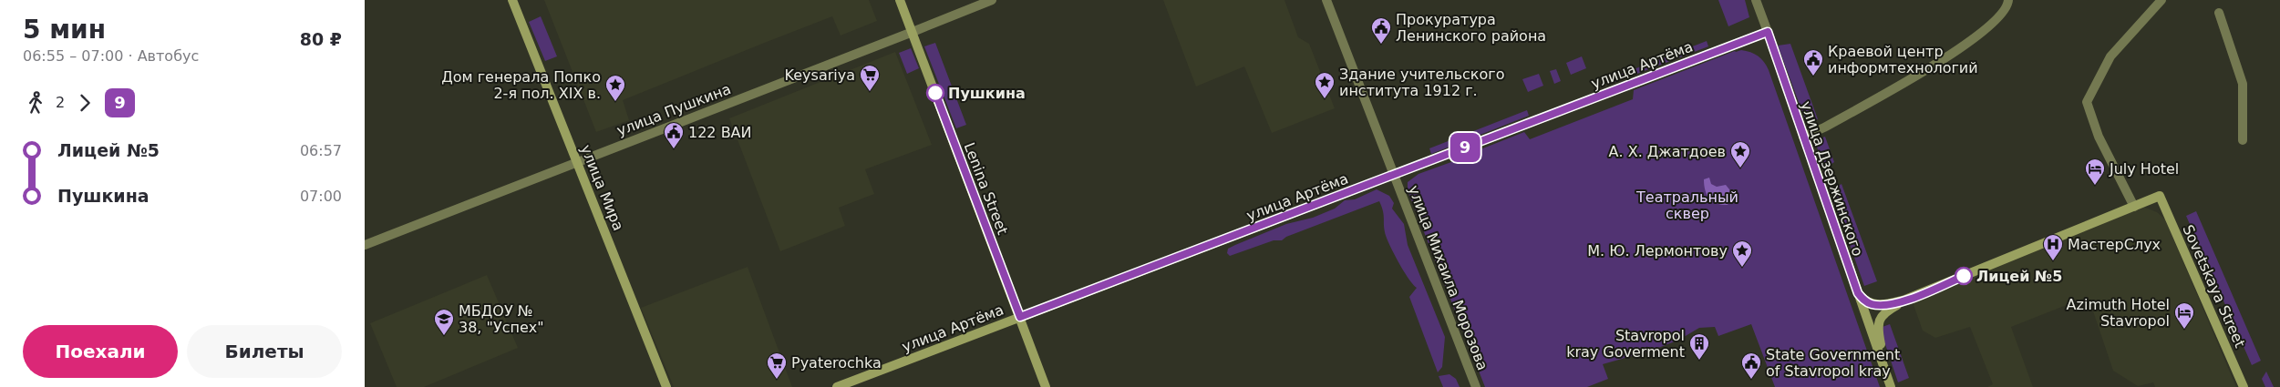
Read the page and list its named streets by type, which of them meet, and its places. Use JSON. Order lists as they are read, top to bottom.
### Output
{
  "streets": {
    "main road": [
      "улица Артёма",
      "улица Дзержинского",
      "улица Мира",
      "Lenina Street",
      "Sovetskaya Street"
    ],
    "street": ["улица Пушкина", "улица Михаила Морозова"]
  },
  "crossings": [
    ["улица Артёма", "улица Дзержинского"],
    ["улица Артёма", "Lenina Street"],
    ["улица Артёма", "улица Михаила Морозова"],
    ["улица Пушкина", "улица Мира"],
    ["улица Пушкина", "Lenina Street"]
  ],
  "parks": ["Театральный сквер"],
  "places": {
    "public building": [
      "Прокуратура Ленинского района",
      "Краевой центр информтехнологий",
      "122 ВАИ",
      "State Government of Stavropol kray"
    ],
    "supermarket": ["Keysariya", "Pyaterochka"],
    "other": ["Пушкина", "Лицей №5"],
    "place": [
      "Здание учительского института 1912 г.",
      "Дом генерала Попко 2-я пол. XIX в.",
      "А. Х. Джатдоев",
      "М. Ю. Лермонтову"
    ],
    "hotel": ["July Hotel", "Azimuth Hotel Stavropol"],
    "hospital": ["МастерСлух"],
    "school or university": ["МБДОУ № 38, \"Успех\""],
    "building": ["Stavropol kray Goverment"]
  },
  "lines": ["bus line 9"],
  "page": {
    "heading": ["5 мин", "06:55 – 07:00 · Автобус", "80 ₽"],
    "on_map": "9",
    "legs": ["2", "9"],
    "list": [
      {
        "name": "Лицей №5",
        "value": "06:57"
      },
      {
        "name": "Пушкина",
        "value": "07:00"
      }
    ],
    "buttons": ["Поехали", "Билеты"]
  }
}
